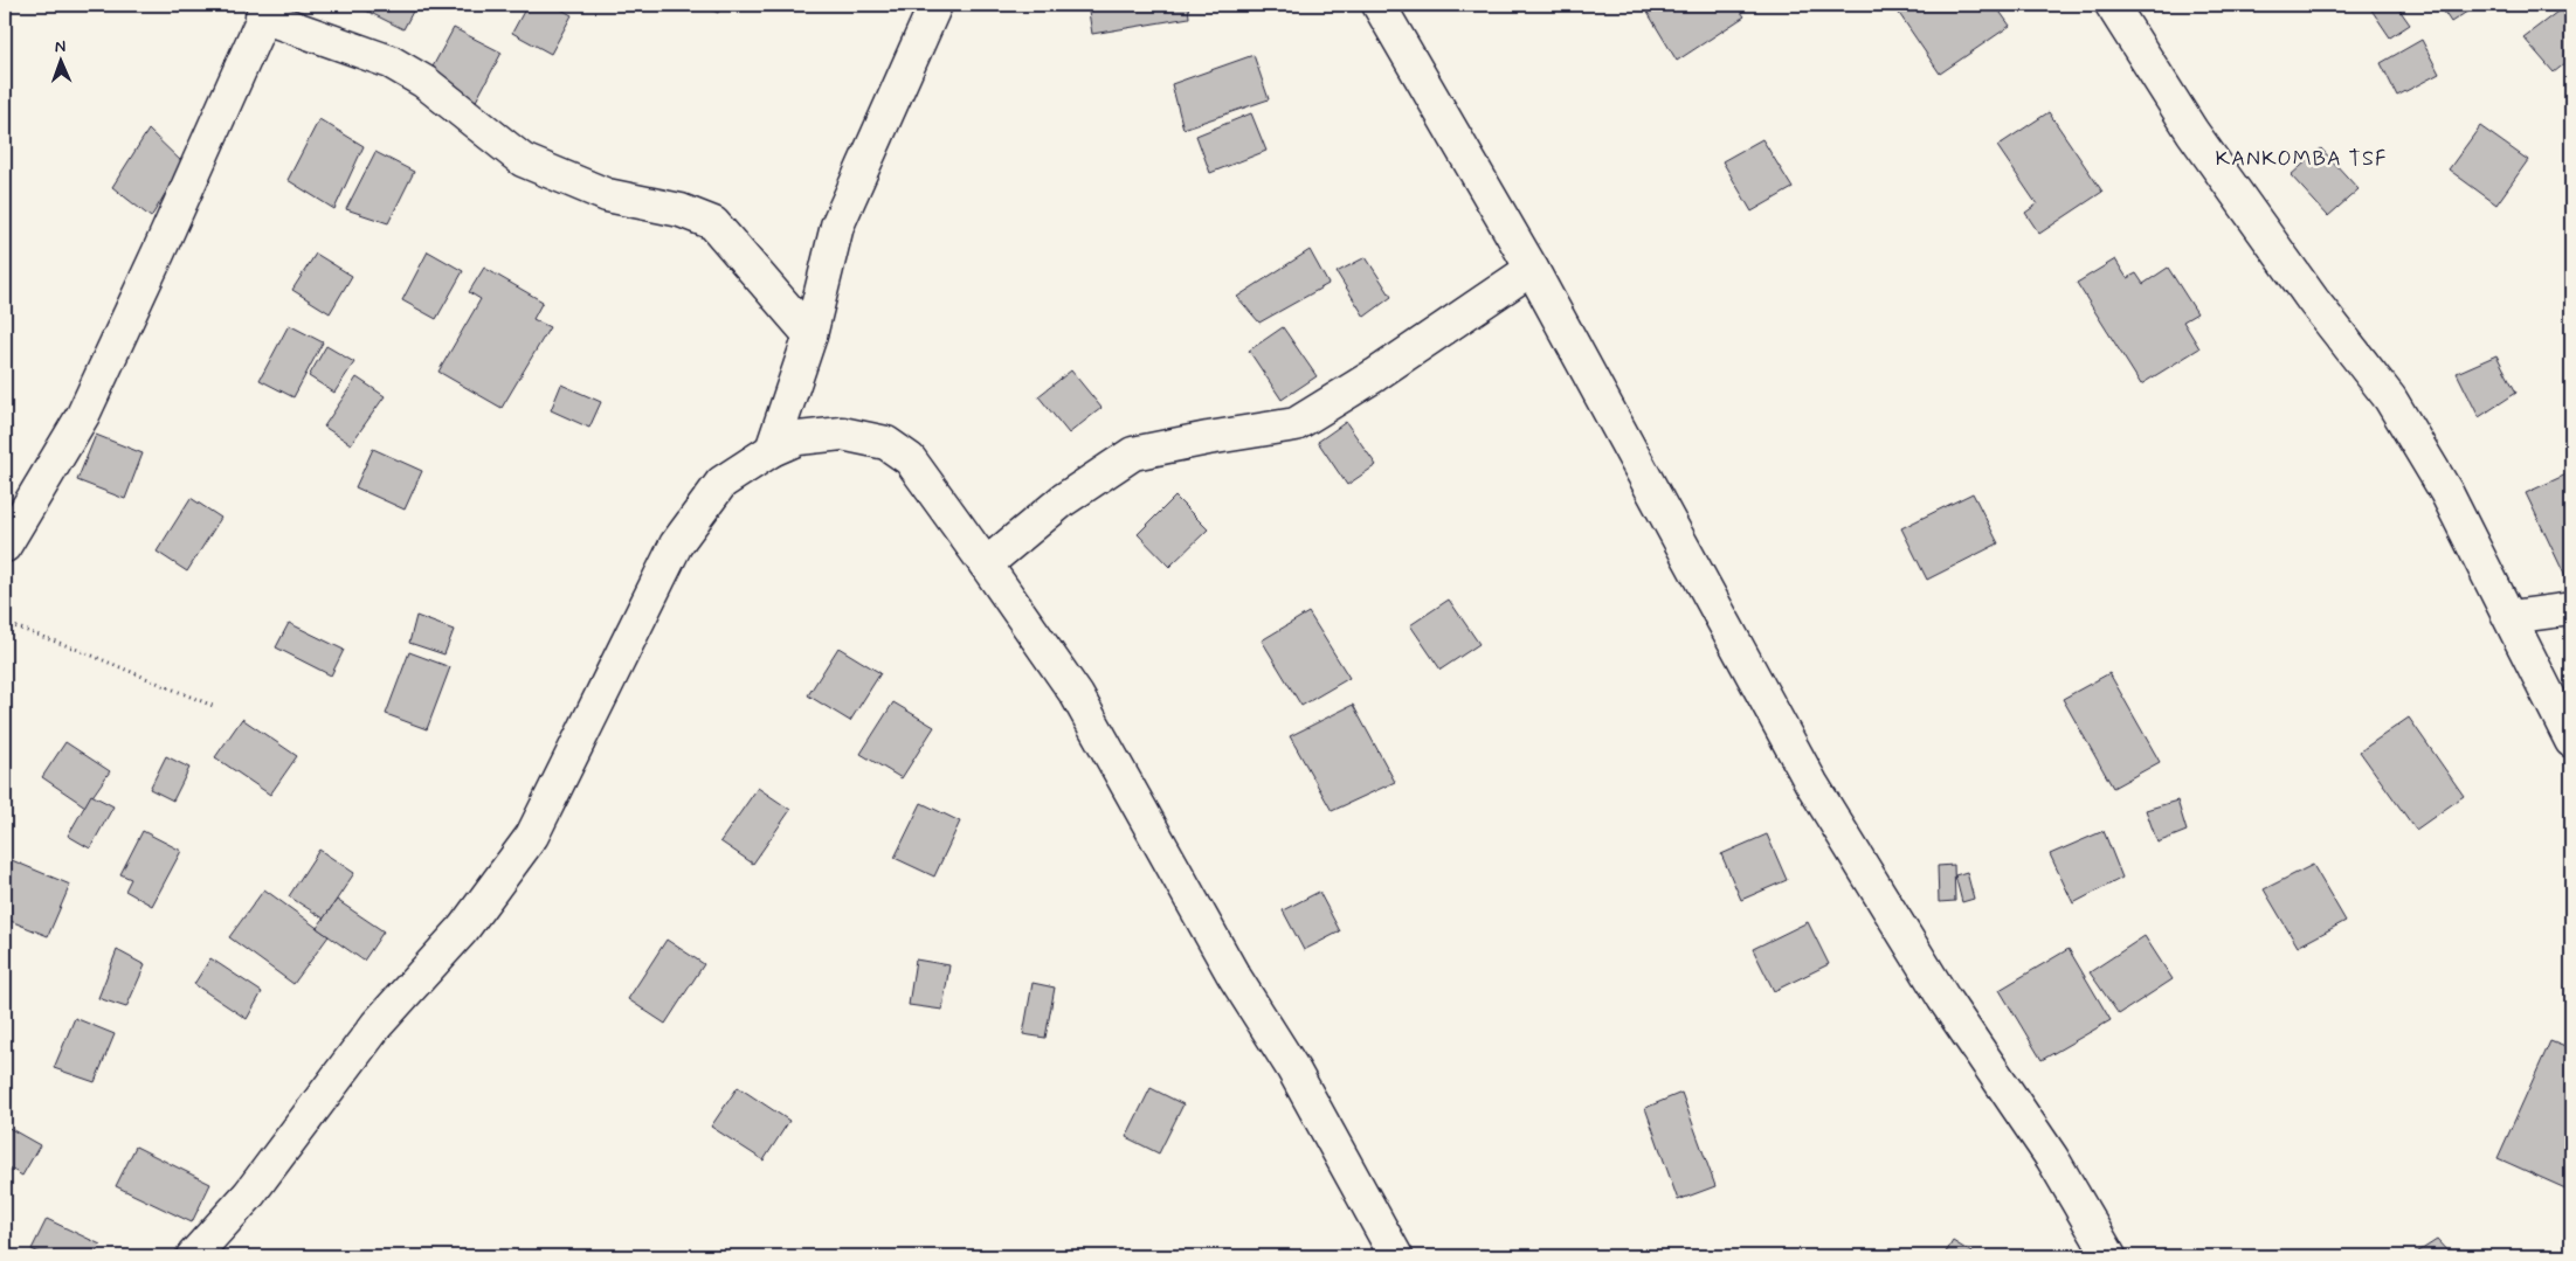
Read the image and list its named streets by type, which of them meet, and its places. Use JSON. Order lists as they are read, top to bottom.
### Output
{
  "districts": ["KANKOMBA TSF"],
  "north": "top"
}
